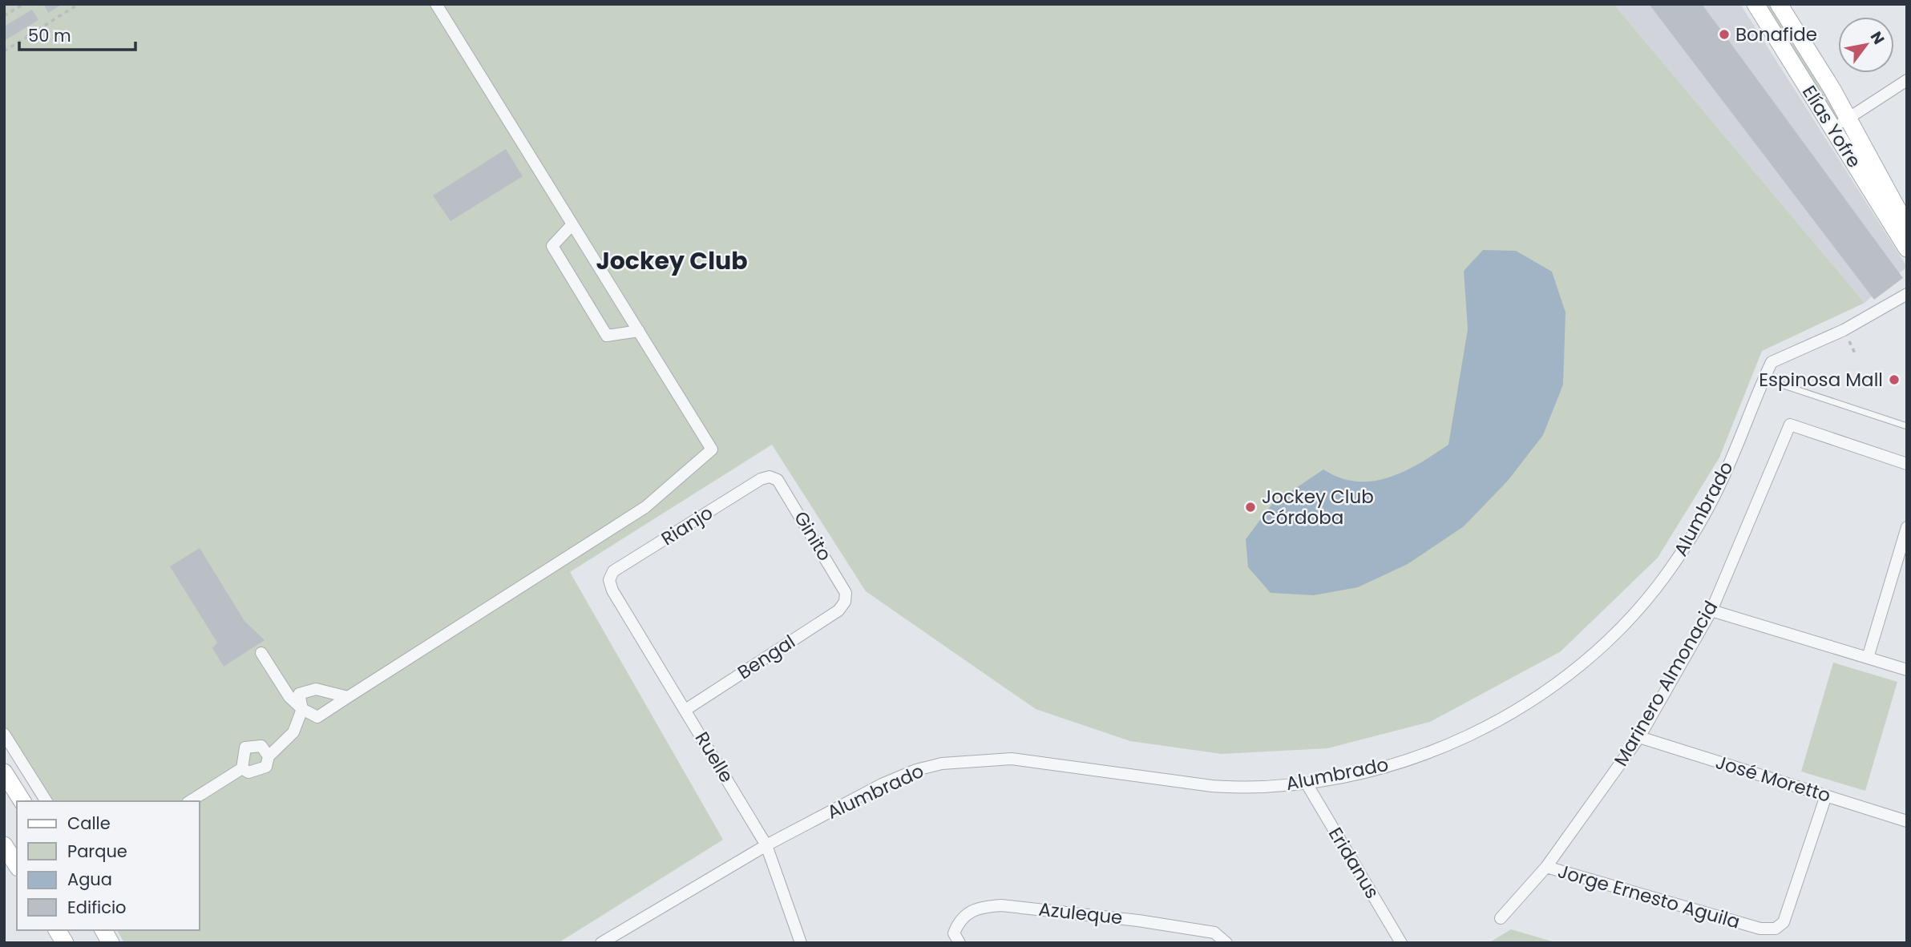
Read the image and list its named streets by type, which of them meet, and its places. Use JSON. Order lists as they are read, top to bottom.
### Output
{
  "streets": {
    "main road": ["Elías Yofre"],
    "street": [
      "Alumbrado",
      "Rianjo",
      "Ginito",
      "Bengal",
      "Marinero Almonacid",
      "Ruelle",
      "José Moretto",
      "Eridanus",
      "Jorge Ernesto Aguila",
      "Azuleque"
    ]
  },
  "crossings": [
    ["Alumbrado", "Ruelle"],
    ["Alumbrado", "Eridanus"],
    ["Rianjo", "Ginito"],
    ["Rianjo", "Ruelle"],
    ["Ginito", "Bengal"],
    ["Bengal", "Ruelle"],
    ["Marinero Almonacid", "José Moretto"],
    ["Marinero Almonacid", "Jorge Ernesto Aguila"],
    ["José Moretto", "Jorge Ernesto Aguila"]
  ],
  "districts": ["Jockey Club"],
  "places": ["Bonafide", "Espinosa Mall", "Jockey Club Córdoba"],
  "legend": [
    "Calle",
    "Parque",
    "Agua",
    "Edificio"
  ],
  "scale_bar": "50 m",
  "north": "top right"
}
